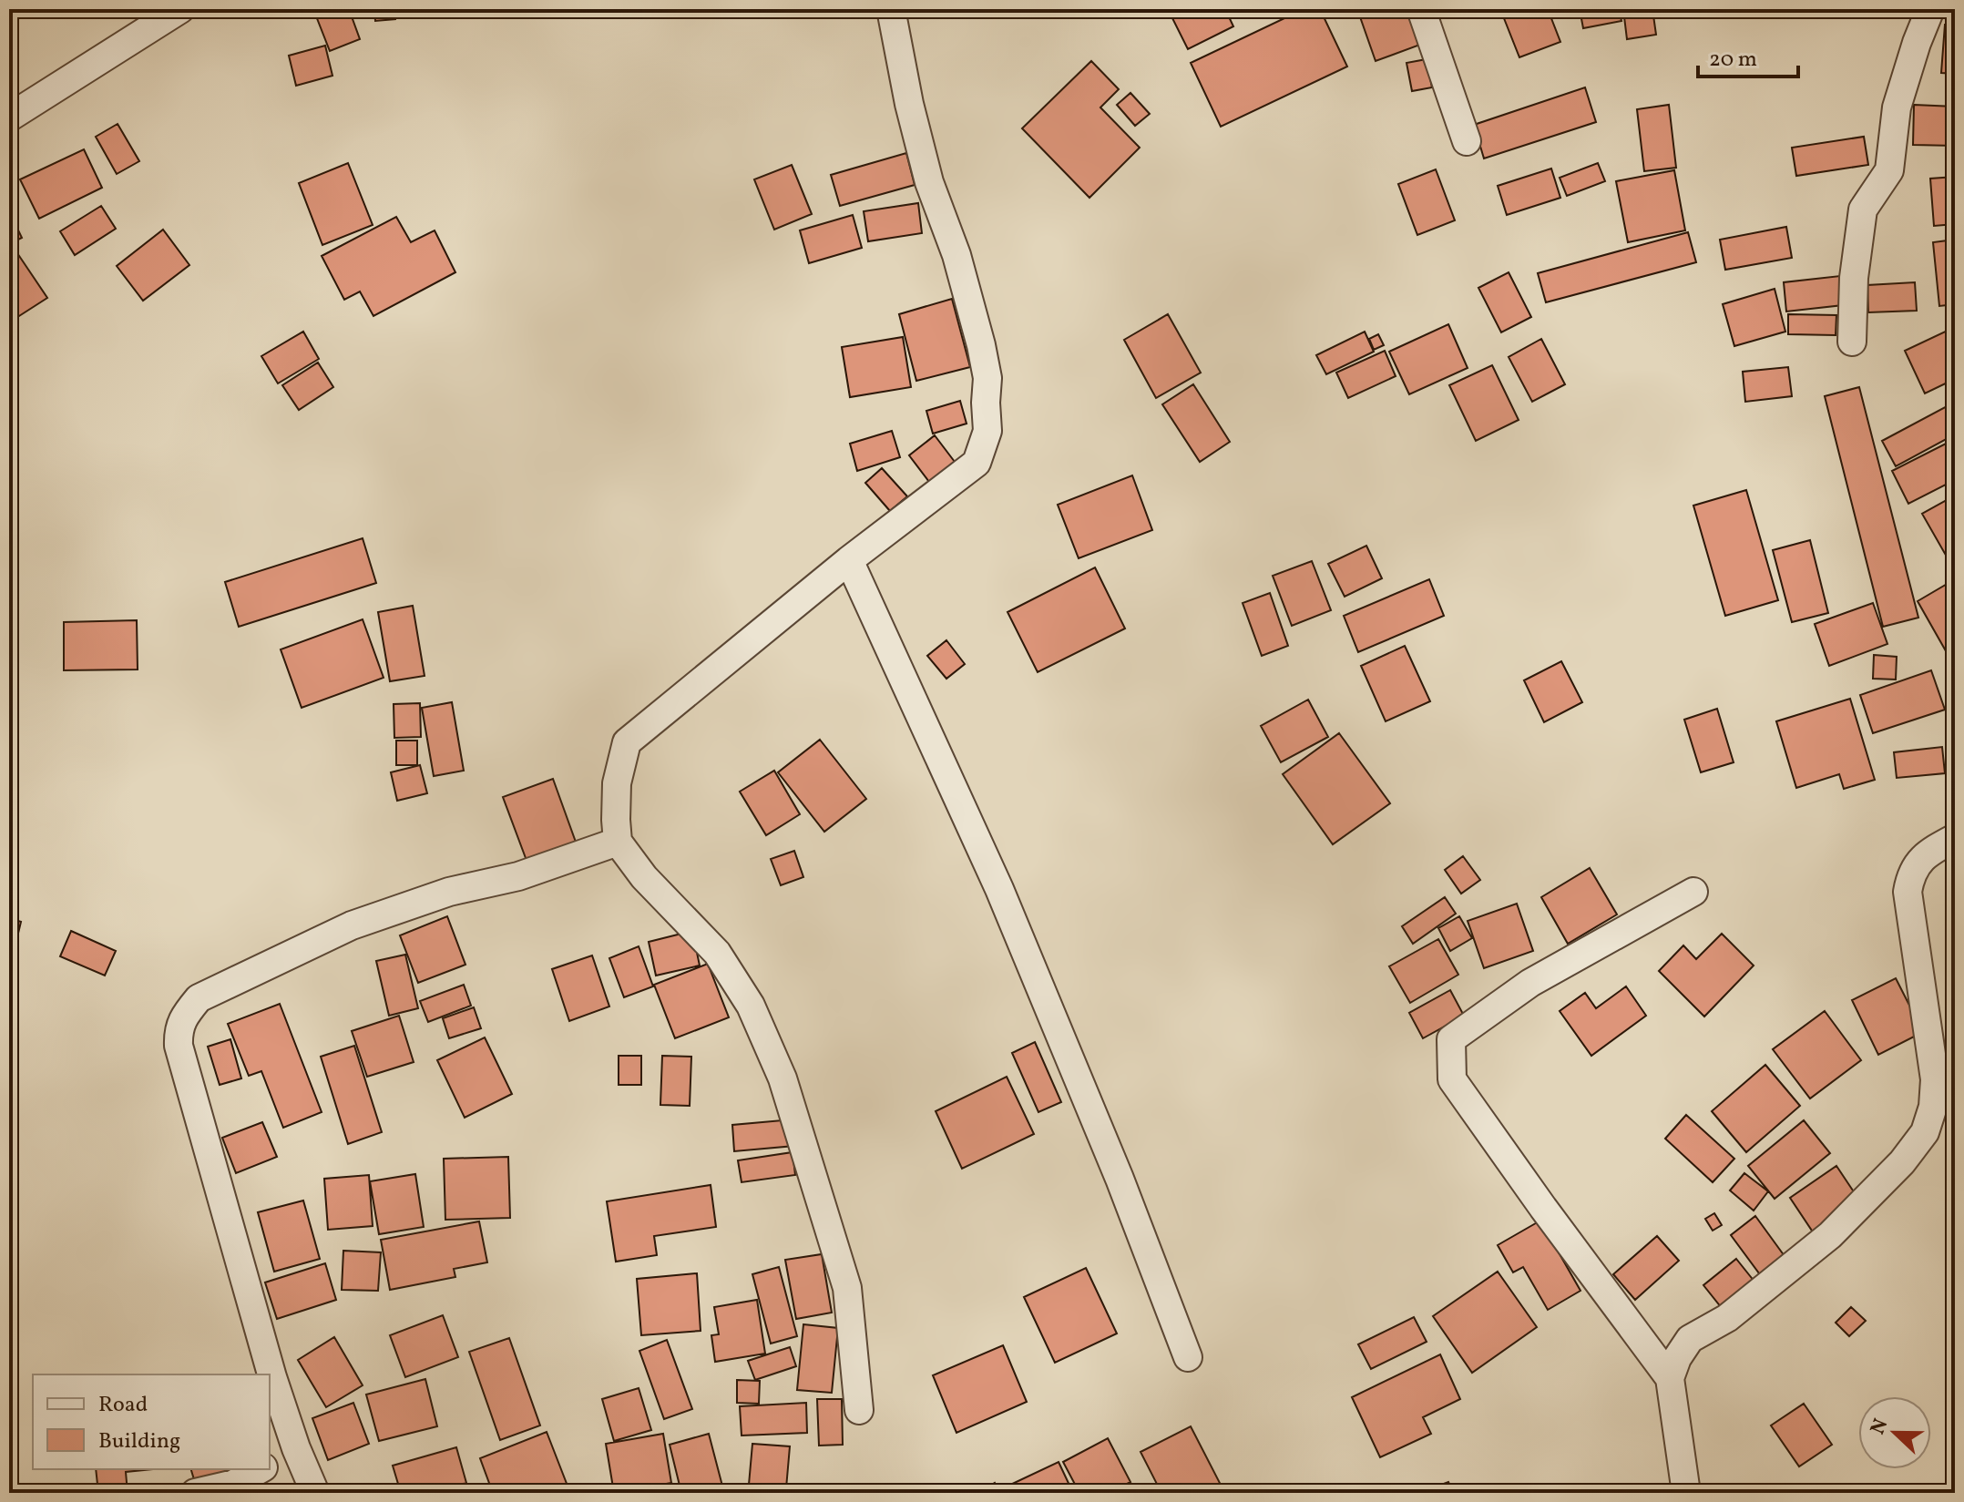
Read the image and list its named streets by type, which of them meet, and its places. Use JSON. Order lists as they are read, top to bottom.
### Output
{
  "legend": ["Road", "Building"],
  "scale_bar": "20 m",
  "north": "left"
}
